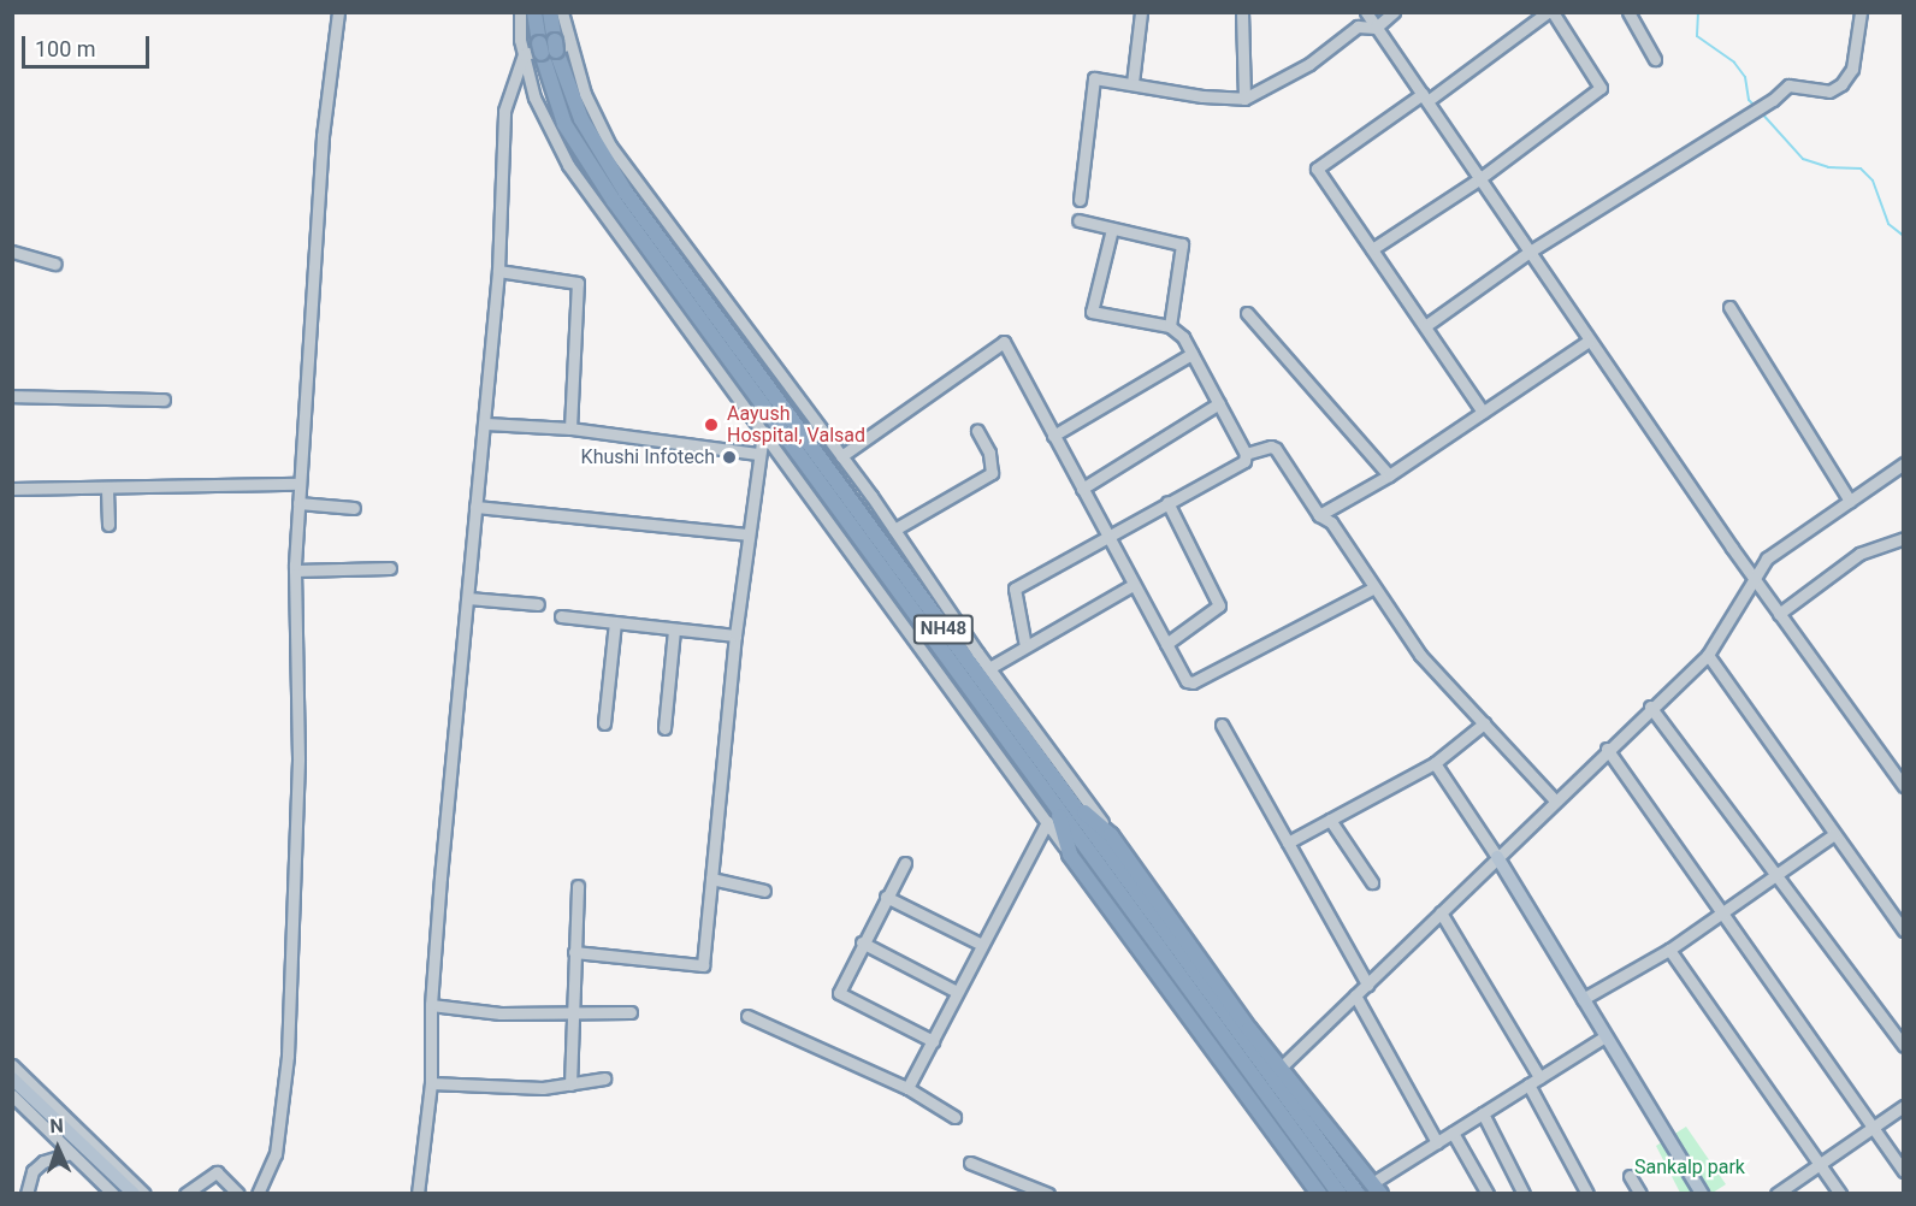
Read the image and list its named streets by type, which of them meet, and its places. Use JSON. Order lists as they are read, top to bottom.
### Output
{
  "streets": {
    "highway": ["NH48"]
  },
  "parks": ["Sankalp park"],
  "places": ["Aayush Hospital, Valsad", "Khushi Infotech"],
  "scale_bar": "100 m",
  "north": "top"
}
